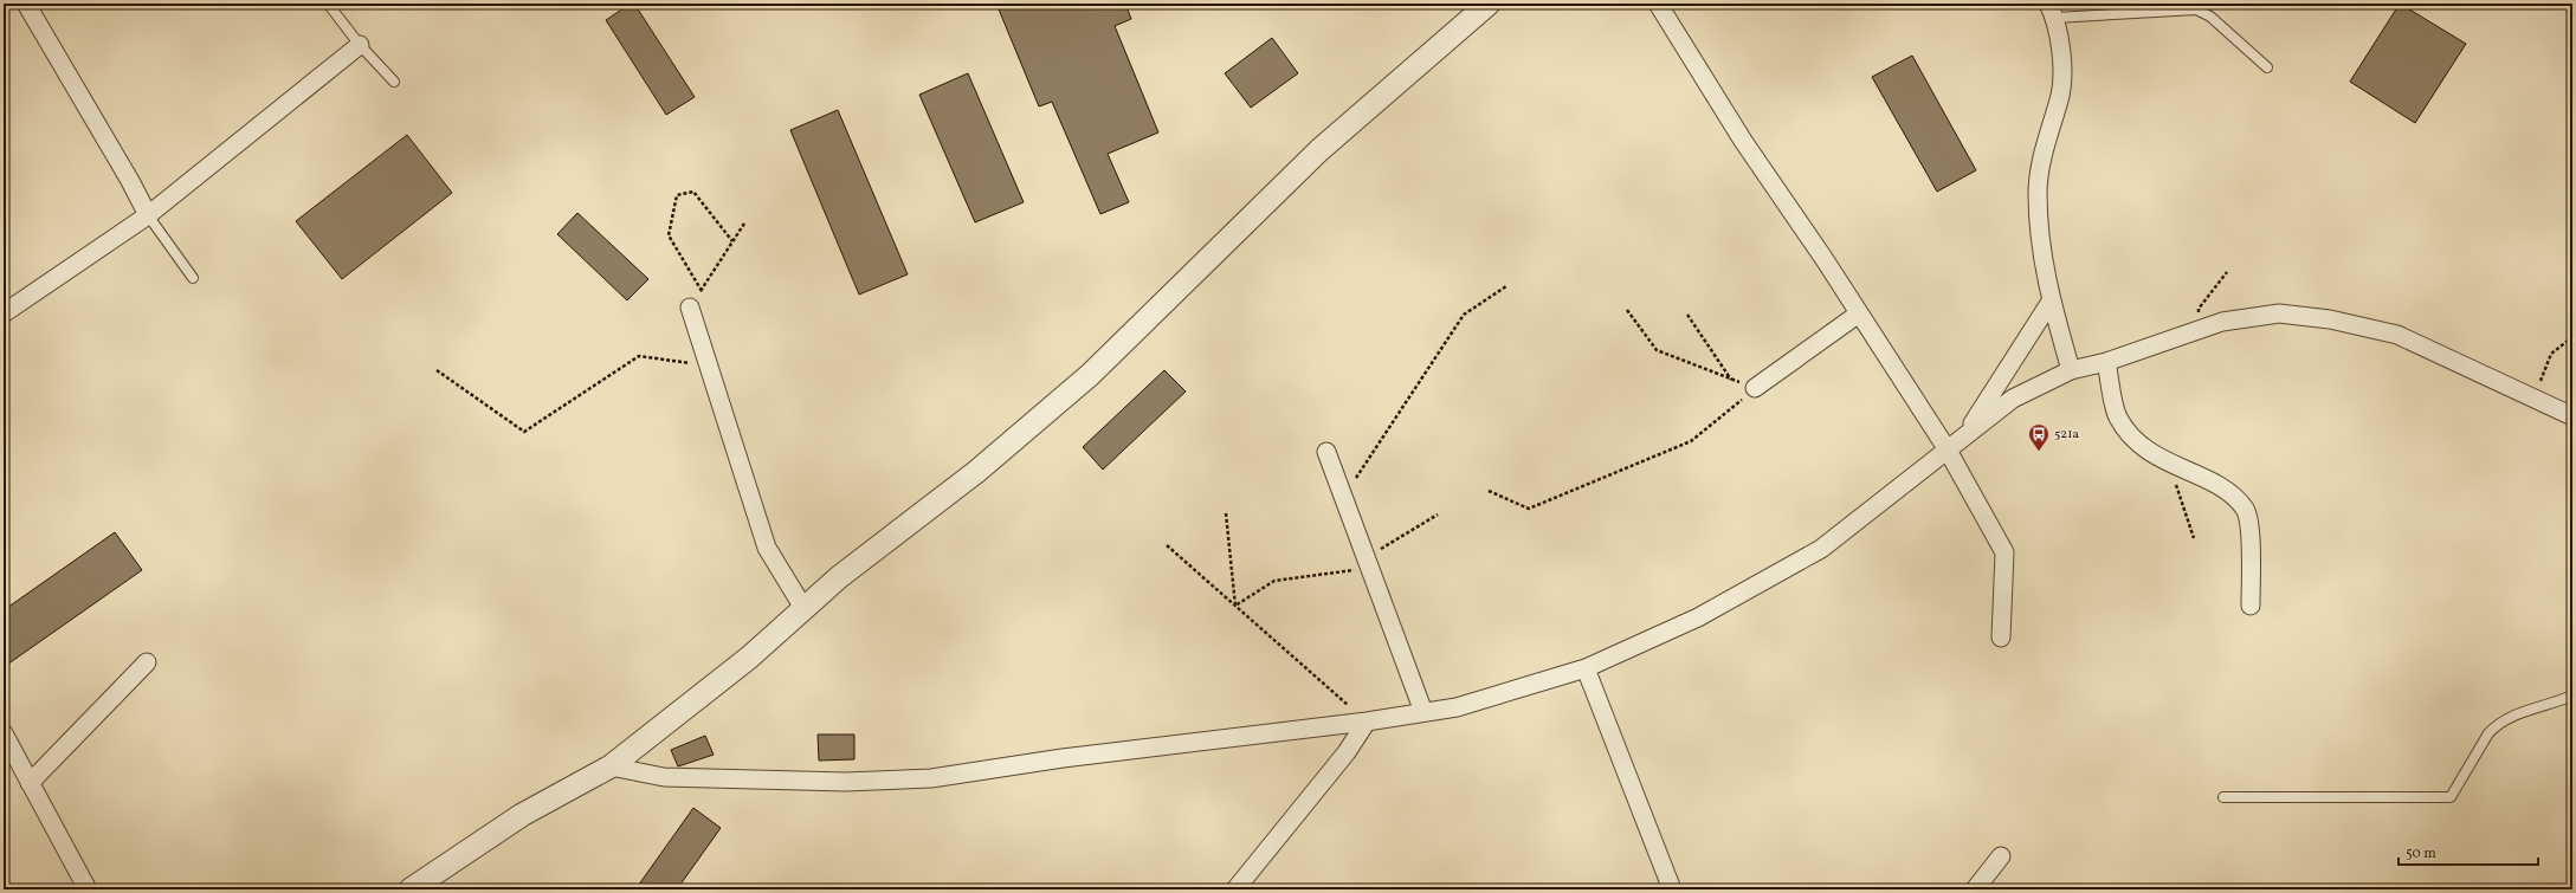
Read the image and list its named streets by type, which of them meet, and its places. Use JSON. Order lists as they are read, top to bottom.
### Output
{
  "places": {
    "bus stop": ["521a"]
  },
  "scale_bar": "50 m"
}
